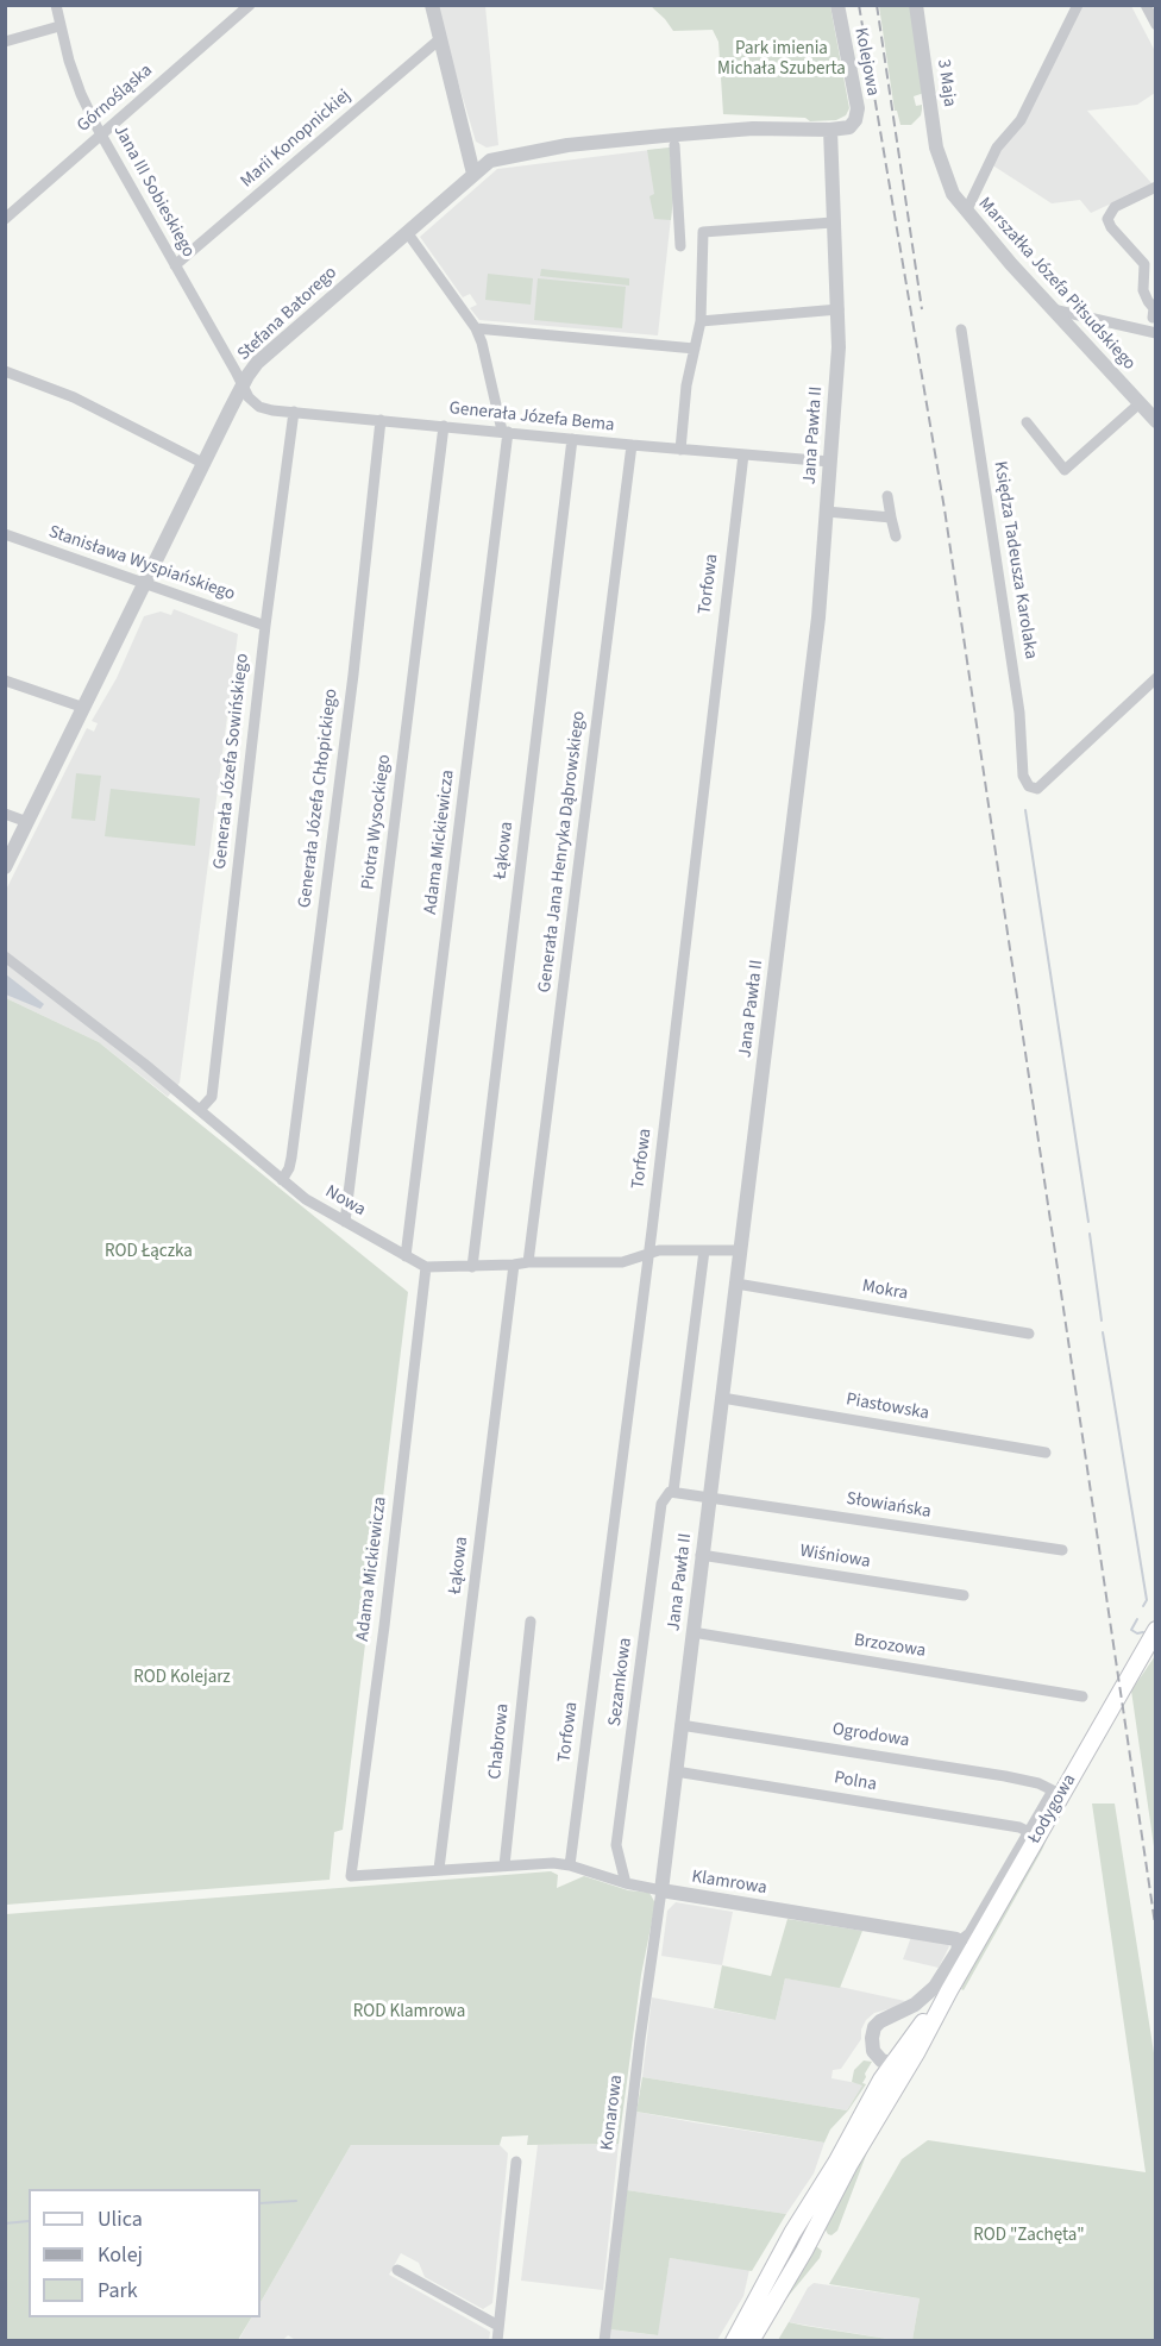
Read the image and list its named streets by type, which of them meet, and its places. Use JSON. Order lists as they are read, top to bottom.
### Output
{
  "streets": {
    "main road": ["Łodygowa"],
    "street": [
      "Kolejowa",
      "3 Maja",
      "Górnośląska",
      "Marii Konopnickiej",
      "Jana III Sobieskiego",
      "Marszałka Józefa Piłsudskiego",
      "Stefana Batorego",
      "Generała Józefa Bema",
      "Jana Pawła II",
      "Księdza Tadeusza Karolaka",
      "Stanisława Wyspiańskiego",
      "Torfowa",
      "Generała Józefa Sowińskiego",
      "Generała Józefa Chłopickiego",
      "Piotra Wysockiego",
      "Adama Mickiewicza",
      "Łąkowa",
      "Generała Jana Henryka Dąbrowskiego",
      "Nowa",
      "Mokra",
      "Piastowska",
      "Słowiańska",
      "Wiśniowa",
      "Brzozowa",
      "Sezamkowa",
      "Ogrodowa",
      "Chabrowa",
      "Polna",
      "Klamrowa",
      "Konarowa"
    ]
  },
  "crossings": [
    ["Kolejowa", "Stefana Batorego"],
    ["3 Maja", "Marszałka Józefa Piłsudskiego"],
    ["Górnośląska", "Jana III Sobieskiego"],
    ["Marii Konopnickiej", "Jana III Sobieskiego"],
    ["Jana III Sobieskiego", "Stefana Batorego"],
    ["Jana III Sobieskiego", "Generała Józefa Bema"],
    ["Stefana Batorego", "Generała Józefa Bema"],
    ["Stefana Batorego", "Jana Pawła II"],
    ["Stefana Batorego", "Stanisława Wyspiańskiego"],
    ["Stefana Batorego", "Adama Mickiewicza"],
    ["Generała Józefa Bema", "Jana Pawła II"],
    ["Generała Józefa Bema", "Torfowa"],
    ["Generała Józefa Bema", "Generała Józefa Sowińskiego"],
    ["Generała Józefa Bema", "Generała Józefa Chłopickiego"],
    ["Generała Józefa Bema", "Piotra Wysockiego"],
    ["Generała Józefa Bema", "Adama Mickiewicza"],
    ["Generała Józefa Bema", "Łąkowa"],
    ["Generała Józefa Bema", "Generała Jana Henryka Dąbrowskiego"],
    ["Jana Pawła II", "Nowa"],
    ["Jana Pawła II", "Mokra"],
    ["Jana Pawła II", "Piastowska"],
    ["Jana Pawła II", "Słowiańska"],
    ["Jana Pawła II", "Wiśniowa"],
    ["Jana Pawła II", "Brzozowa"],
    ["Jana Pawła II", "Ogrodowa"],
    ["Jana Pawła II", "Polna"],
    ["Jana Pawła II", "Klamrowa"],
    ["Jana Pawła II", "Konarowa"],
    ["Stanisława Wyspiańskiego", "Generała Józefa Sowińskiego"],
    ["Torfowa", "Nowa"],
    ["Torfowa", "Klamrowa"],
    ["Generała Józefa Sowińskiego", "Nowa"],
    ["Generała Józefa Chłopickiego", "Nowa"],
    ["Piotra Wysockiego", "Nowa"],
    ["Adama Mickiewicza", "Nowa"],
    ["Adama Mickiewicza", "Klamrowa"],
    ["Łąkowa", "Nowa"],
    ["Łąkowa", "Klamrowa"],
    ["Generała Jana Henryka Dąbrowskiego", "Nowa"],
    ["Nowa", "Sezamkowa"],
    ["Sezamkowa", "Klamrowa"],
    ["Ogrodowa", "Polna"],
    ["Chabrowa", "Klamrowa"],
    ["Klamrowa", "Konarowa"]
  ],
  "parks": [
    "Park imienia Michała Szuberta",
    "ROD Łączka",
    "ROD Kolejarz",
    "ROD Klamrowa",
    "ROD \"Zachęta\""
  ],
  "legend": ["Ulica", "Kolej", "Park"]
}
